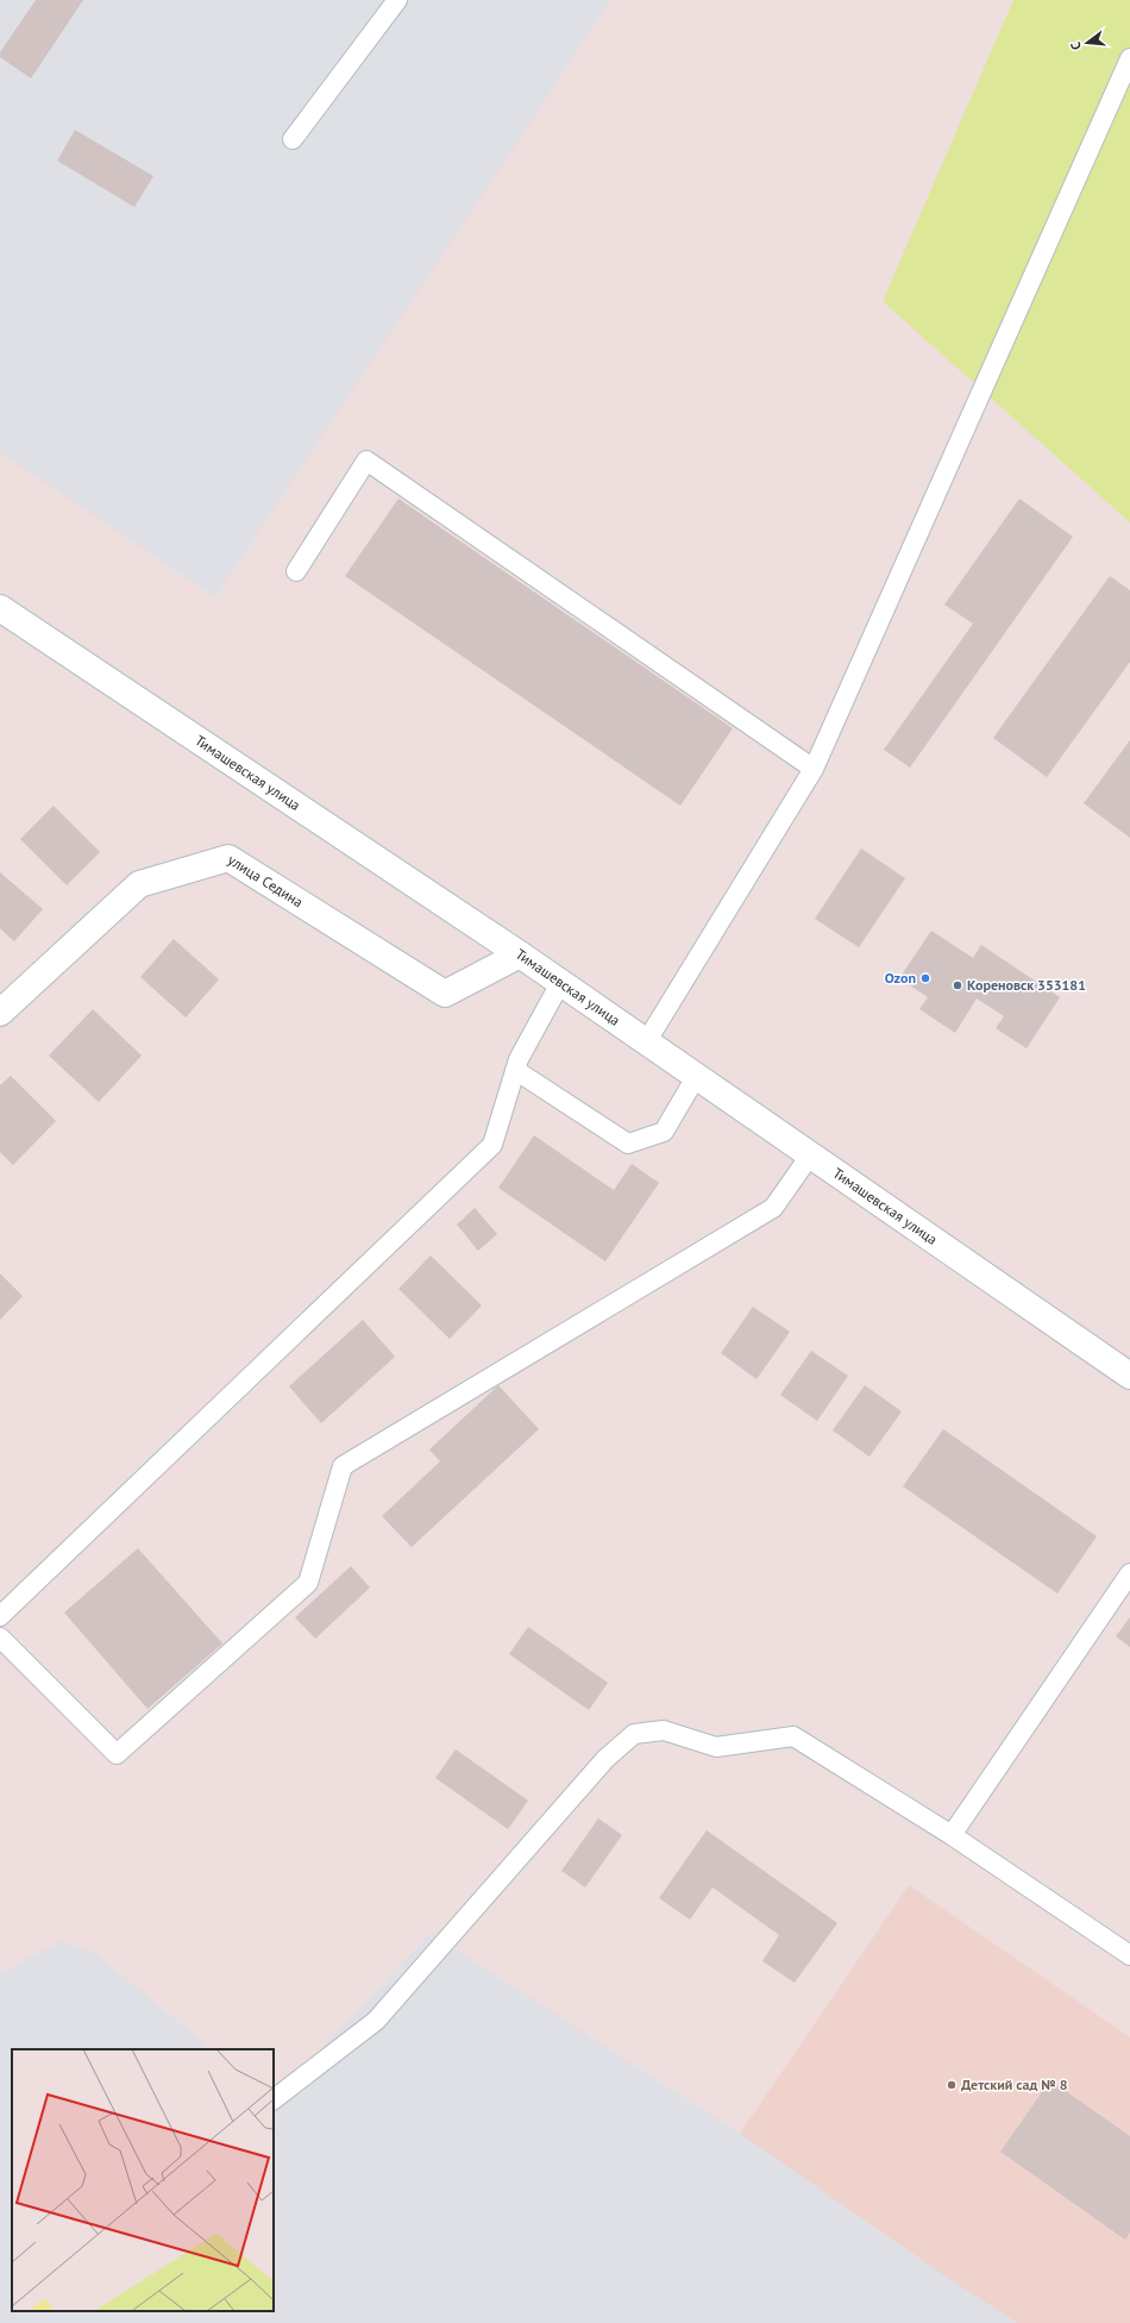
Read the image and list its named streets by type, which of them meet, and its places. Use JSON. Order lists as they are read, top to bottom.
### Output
{
  "streets": {
    "street": ["Тимашевская улица", "улица Седина"]
  },
  "crossings": [
    ["Тимашевская улица", "улица Седина"]
  ],
  "places": ["Ozon", "Кореновск 353181", "Детский сад № 8"],
  "north": "left"
}
